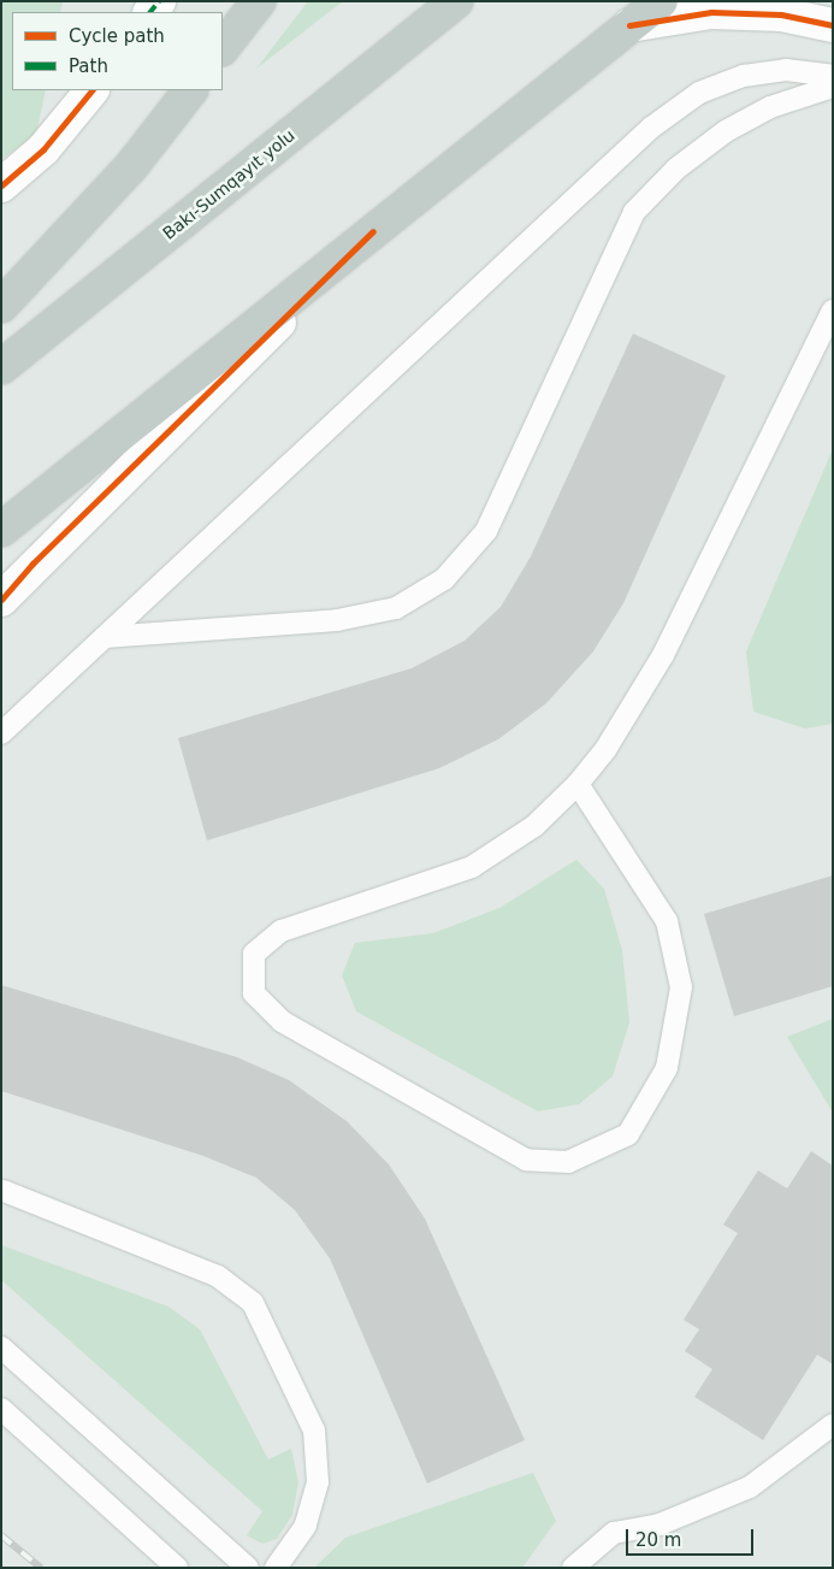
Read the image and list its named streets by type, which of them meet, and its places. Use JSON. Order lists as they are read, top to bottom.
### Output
{
  "streets": {
    "highway": ["Bakı-Sumqayıt yolu"]
  },
  "legend": ["Cycle path", "Path"],
  "scale_bar": "20 m"
}
